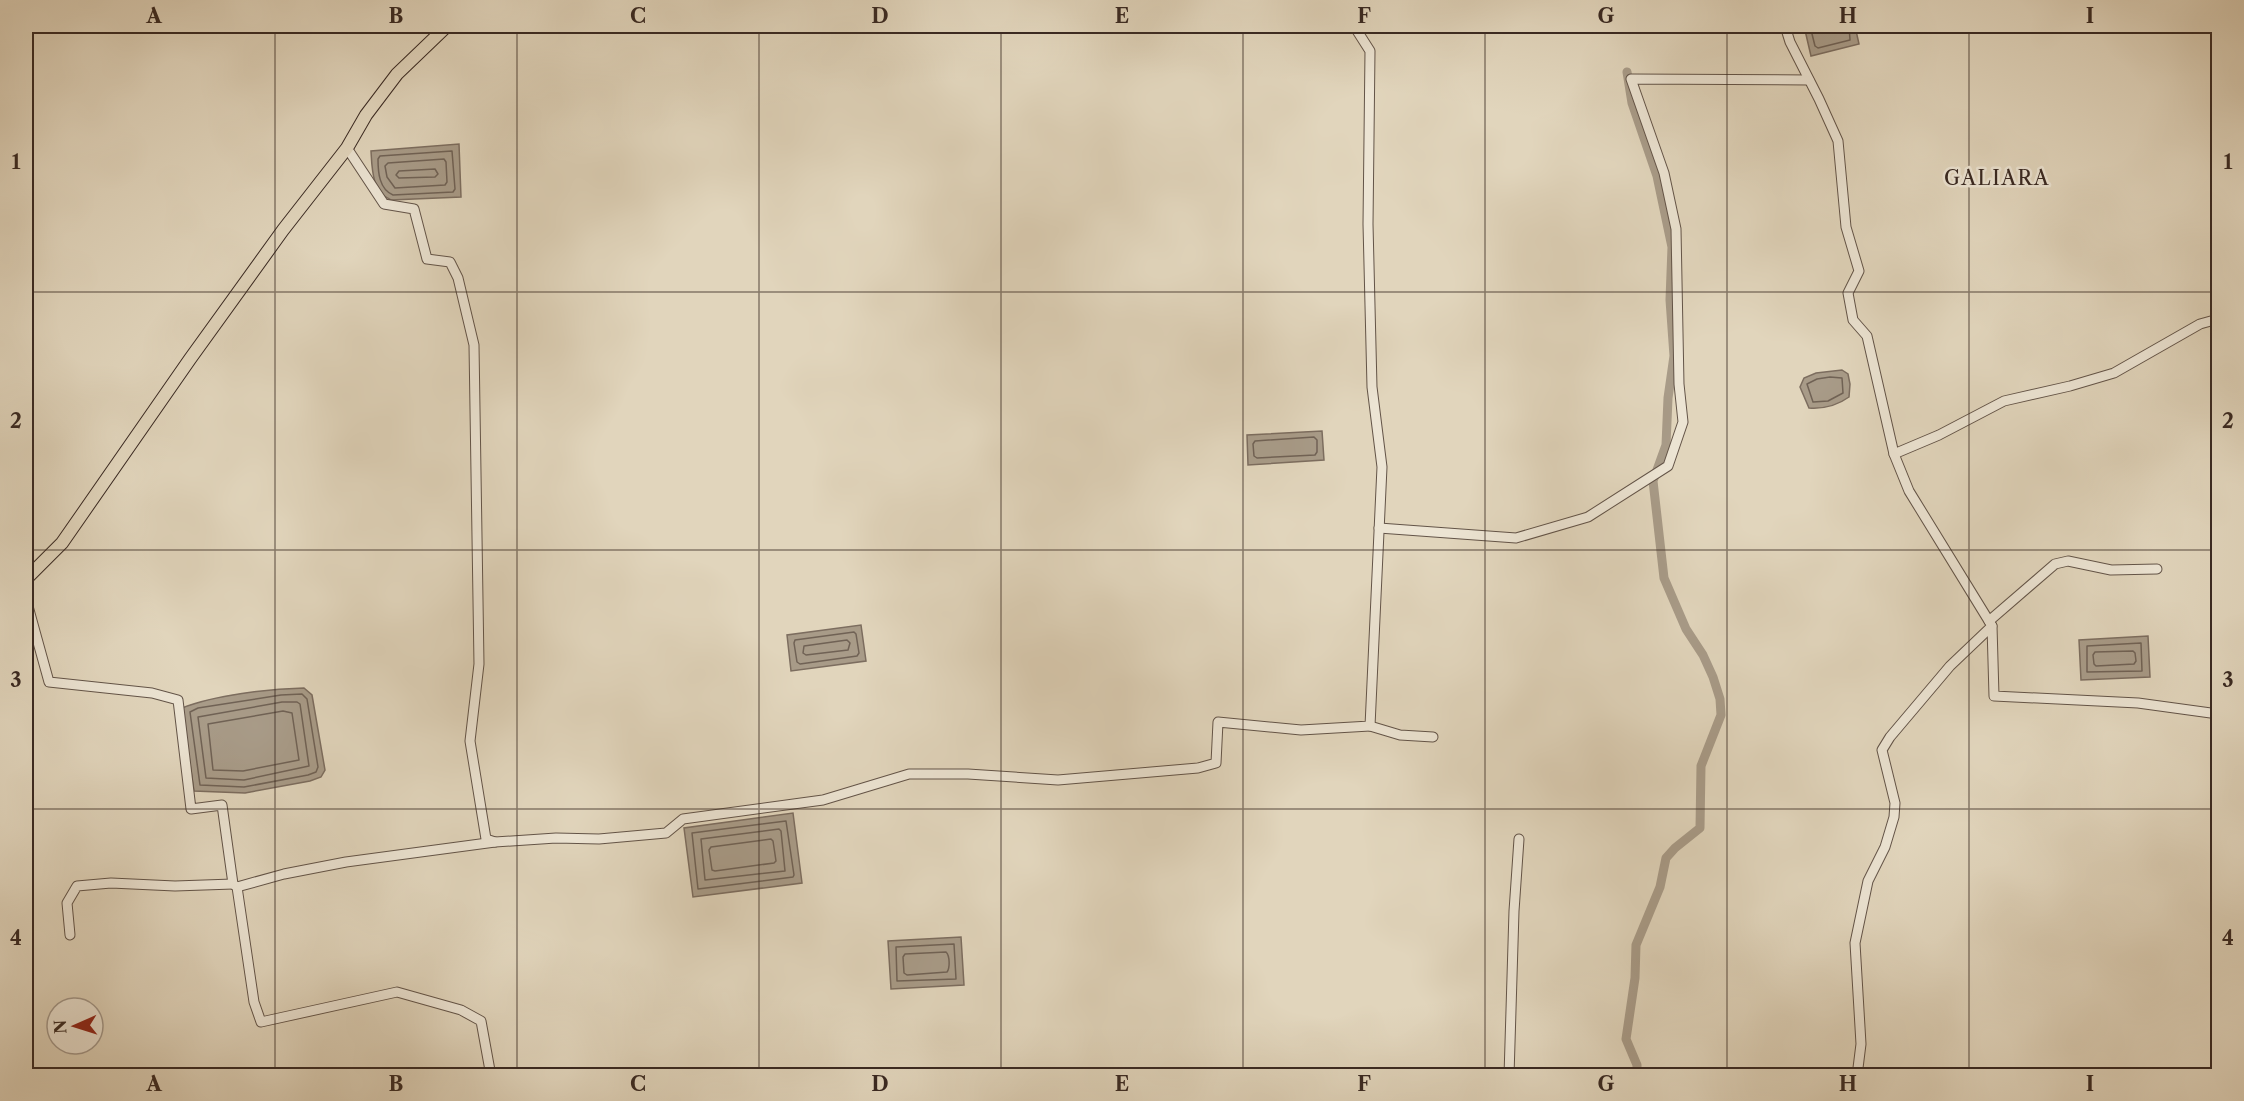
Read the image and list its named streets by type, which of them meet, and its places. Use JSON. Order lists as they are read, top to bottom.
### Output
{
  "districts": ["GALIARA"],
  "north": "left",
  "grid": {
    "columns": [
      "A",
      "B",
      "C",
      "D",
      "E",
      "F",
      "G",
      "H",
      "I"
    ],
    "rows": [
      "1",
      "2",
      "3",
      "4"
    ]
  }
}
